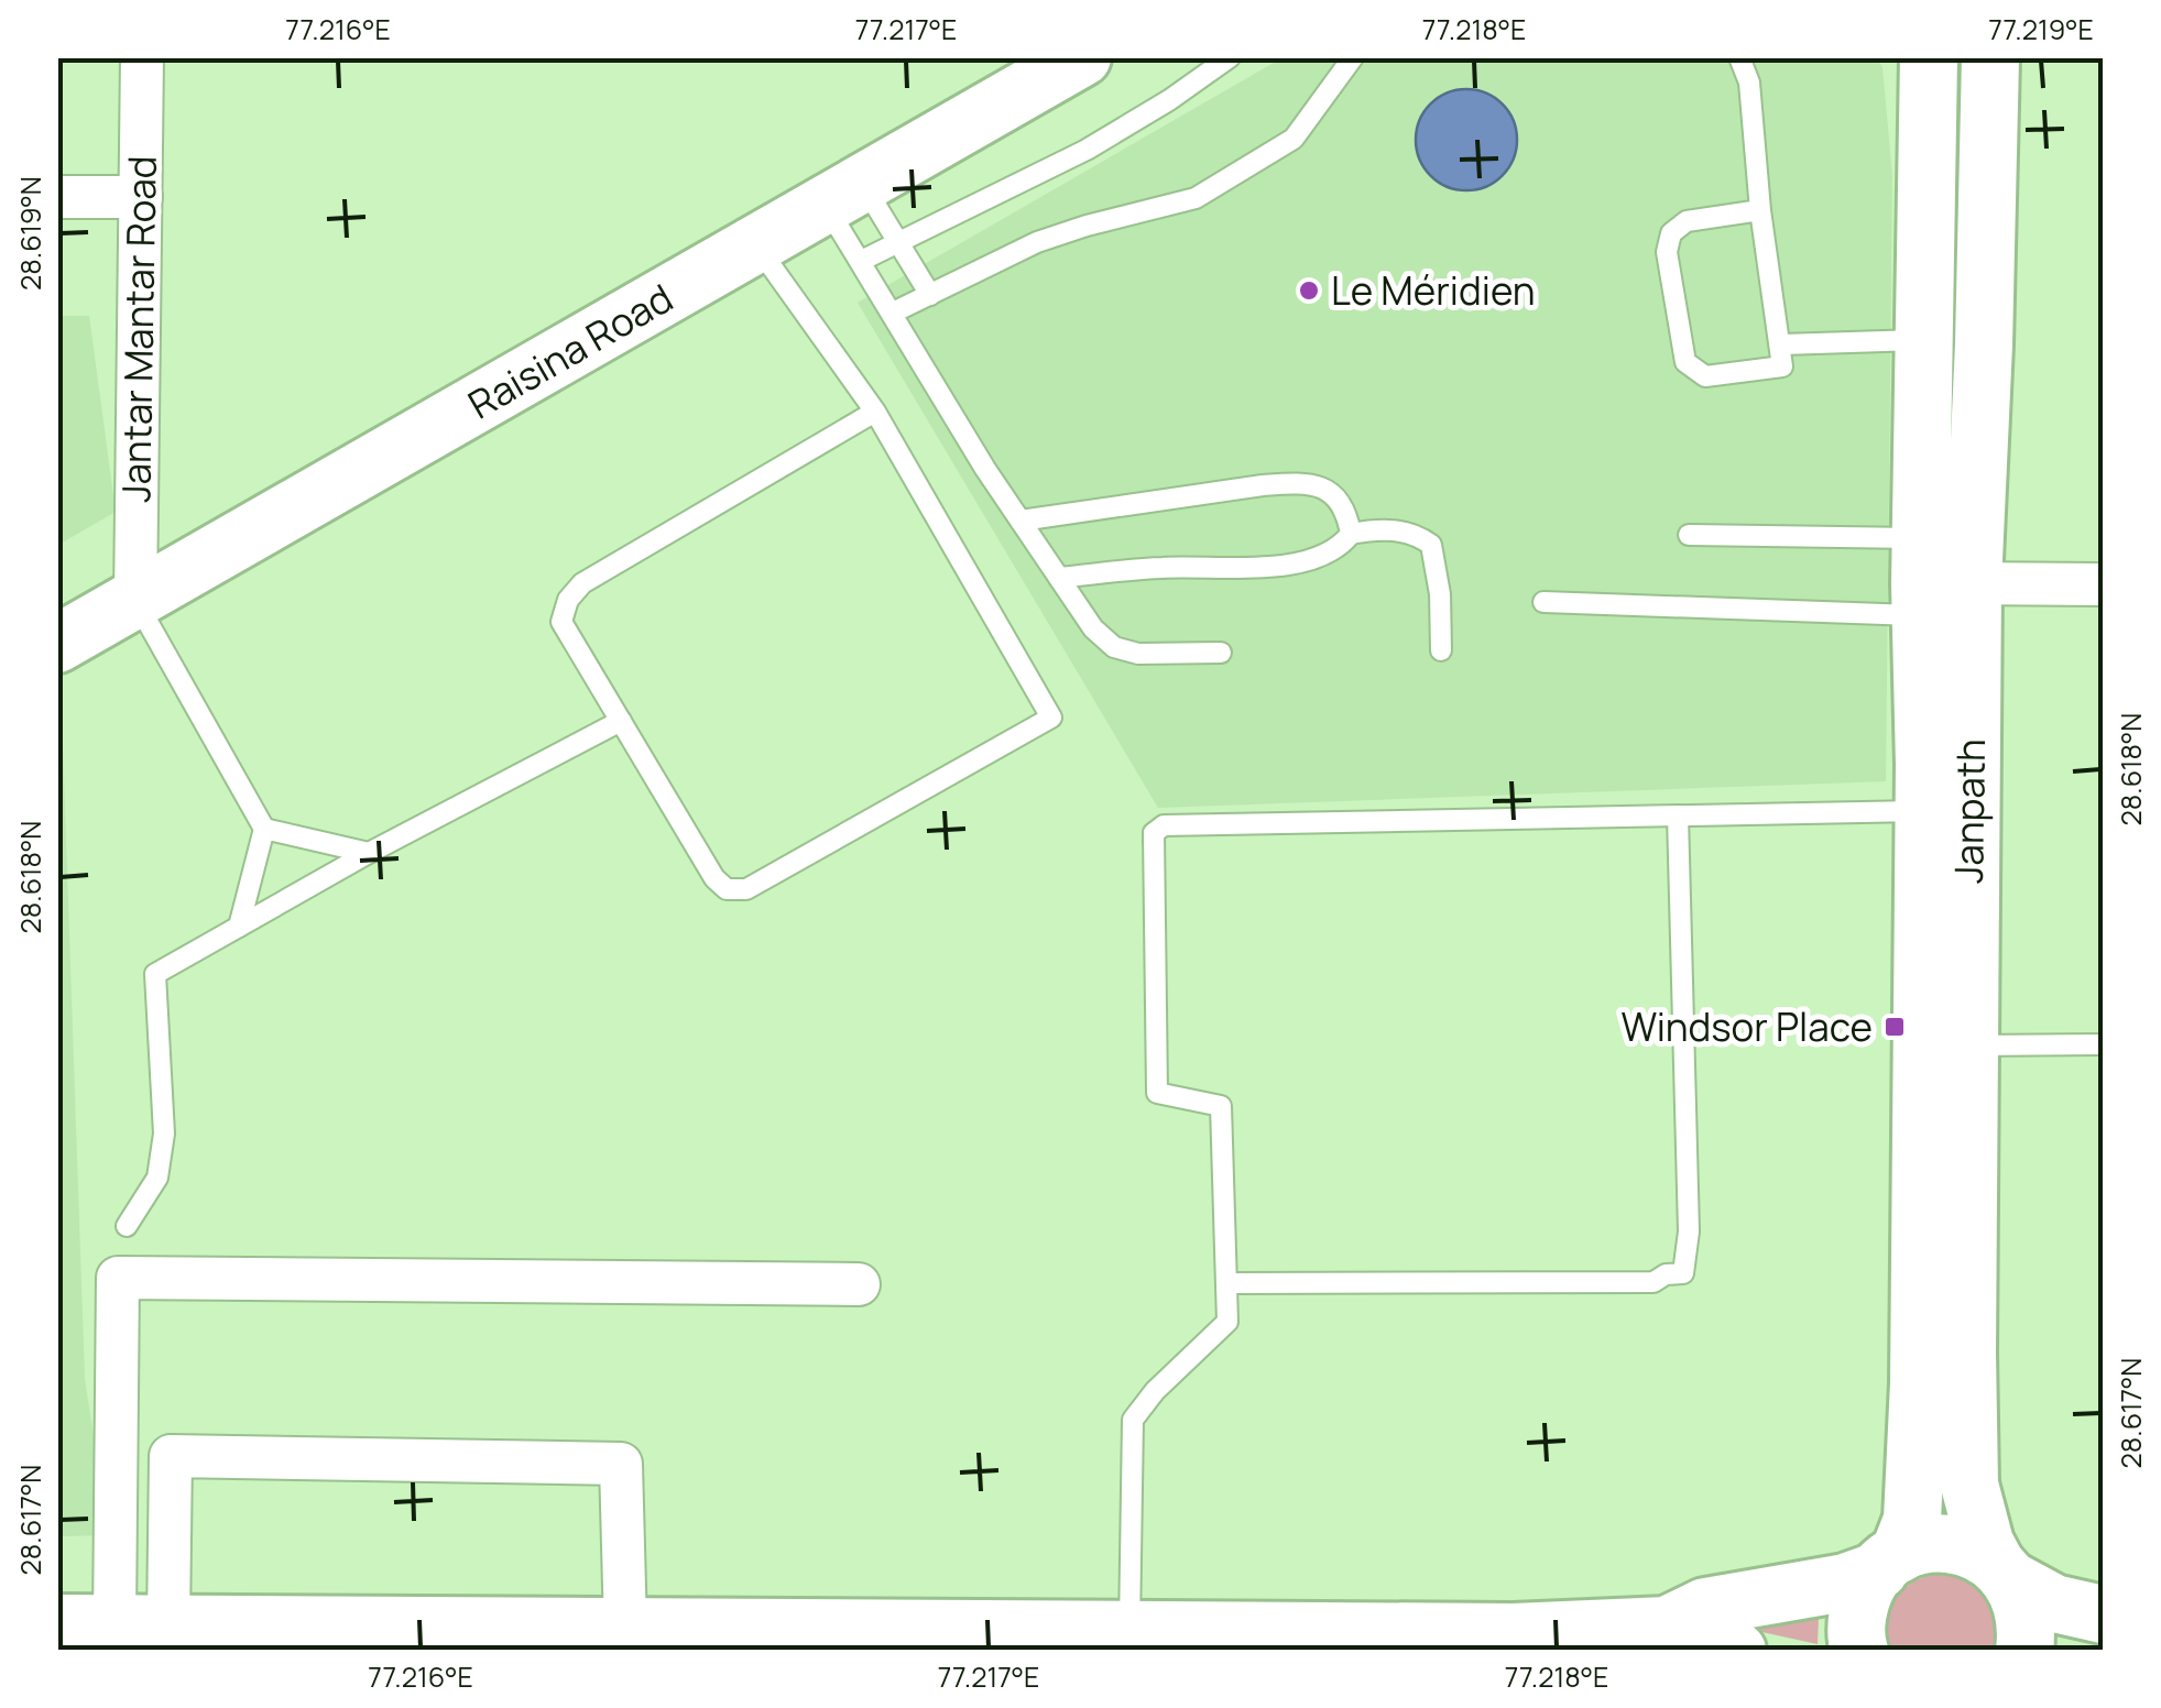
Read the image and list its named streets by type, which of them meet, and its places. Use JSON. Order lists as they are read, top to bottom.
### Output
{
  "streets": {
    "main road": ["Raisina Road", "Janpath"],
    "street": ["Jantar Mantar Road"]
  },
  "crossings": [
    ["Jantar Mantar Road", "Raisina Road"]
  ],
  "places": {
    "other": ["Le Méridien"],
    "transit": ["Windsor Place"]
  },
  "coordinates": [
    "77.216°E",
    "77.217°E",
    "77.218°E",
    "77.219°E",
    "28.619°N",
    "28.618°N",
    "28.617°N"
  ]
}
